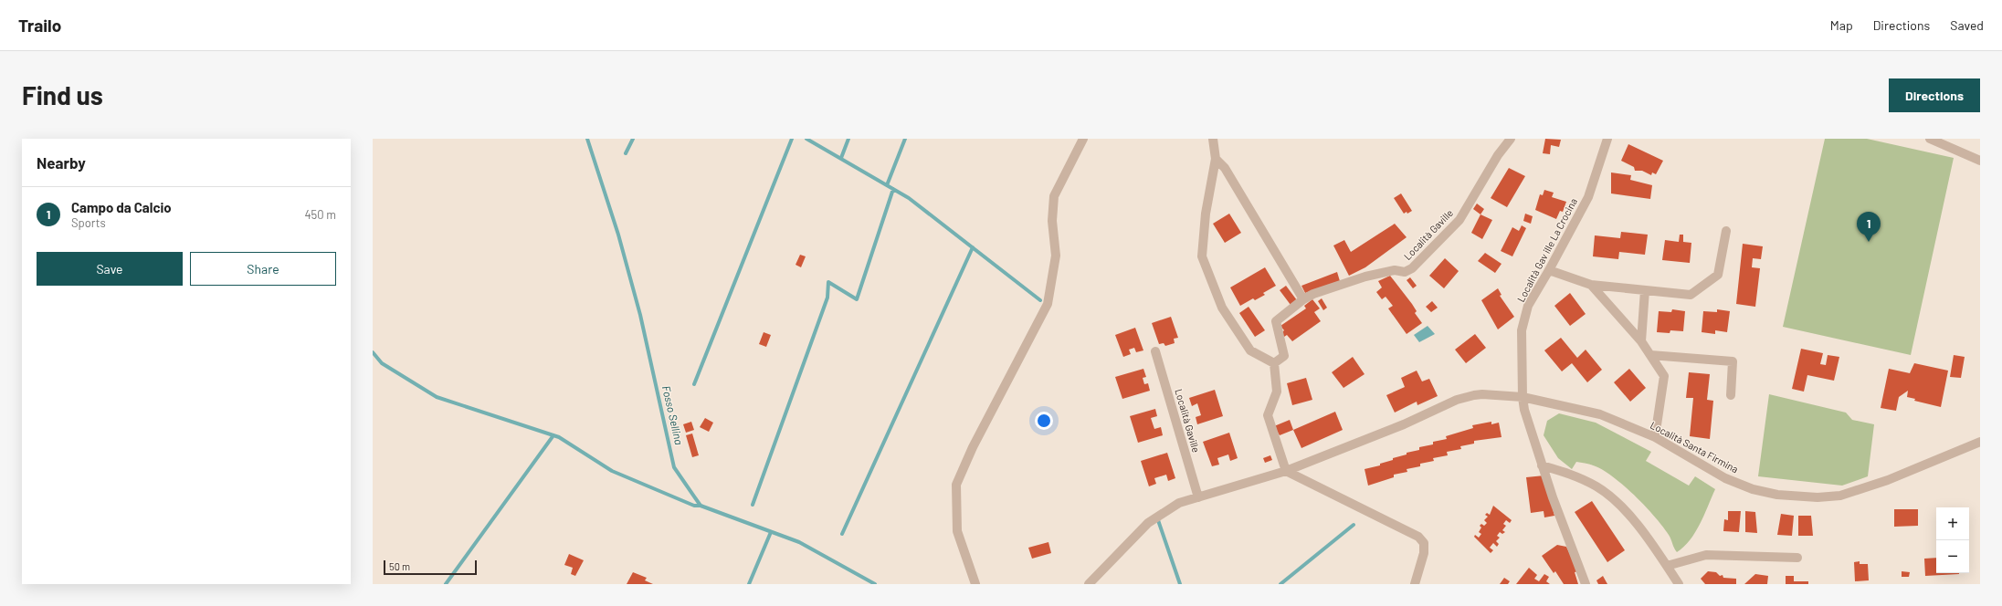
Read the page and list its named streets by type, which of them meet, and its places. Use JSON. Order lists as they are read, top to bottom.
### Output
{
  "streets": {
    "street": ["Località Gaville", "Località Gav ille La Crocina", "Località Santa Firmina"]
  },
  "crossings": [
    ["Località Gav ille La Crocina", "Località Santa Firmina"]
  ],
  "water": ["Fosso Sellina"],
  "scale_bar": "50 m",
  "page": {
    "header": "Trailo",
    "nav": ["Map", "Directions", "Saved"],
    "buttons": [
      "Directions",
      ["Save", "Share"]
    ],
    "title": "Find us",
    "heading": "Nearby",
    "list": [
      {
        "mark": "1",
        "name": "Campo da Calcio",
        "note": "Sports",
        "value": "450 m"
      }
    ],
    "pins": "1",
    "map_buttons": ["+", "−"],
    "scale": "50 m"
  }
}
